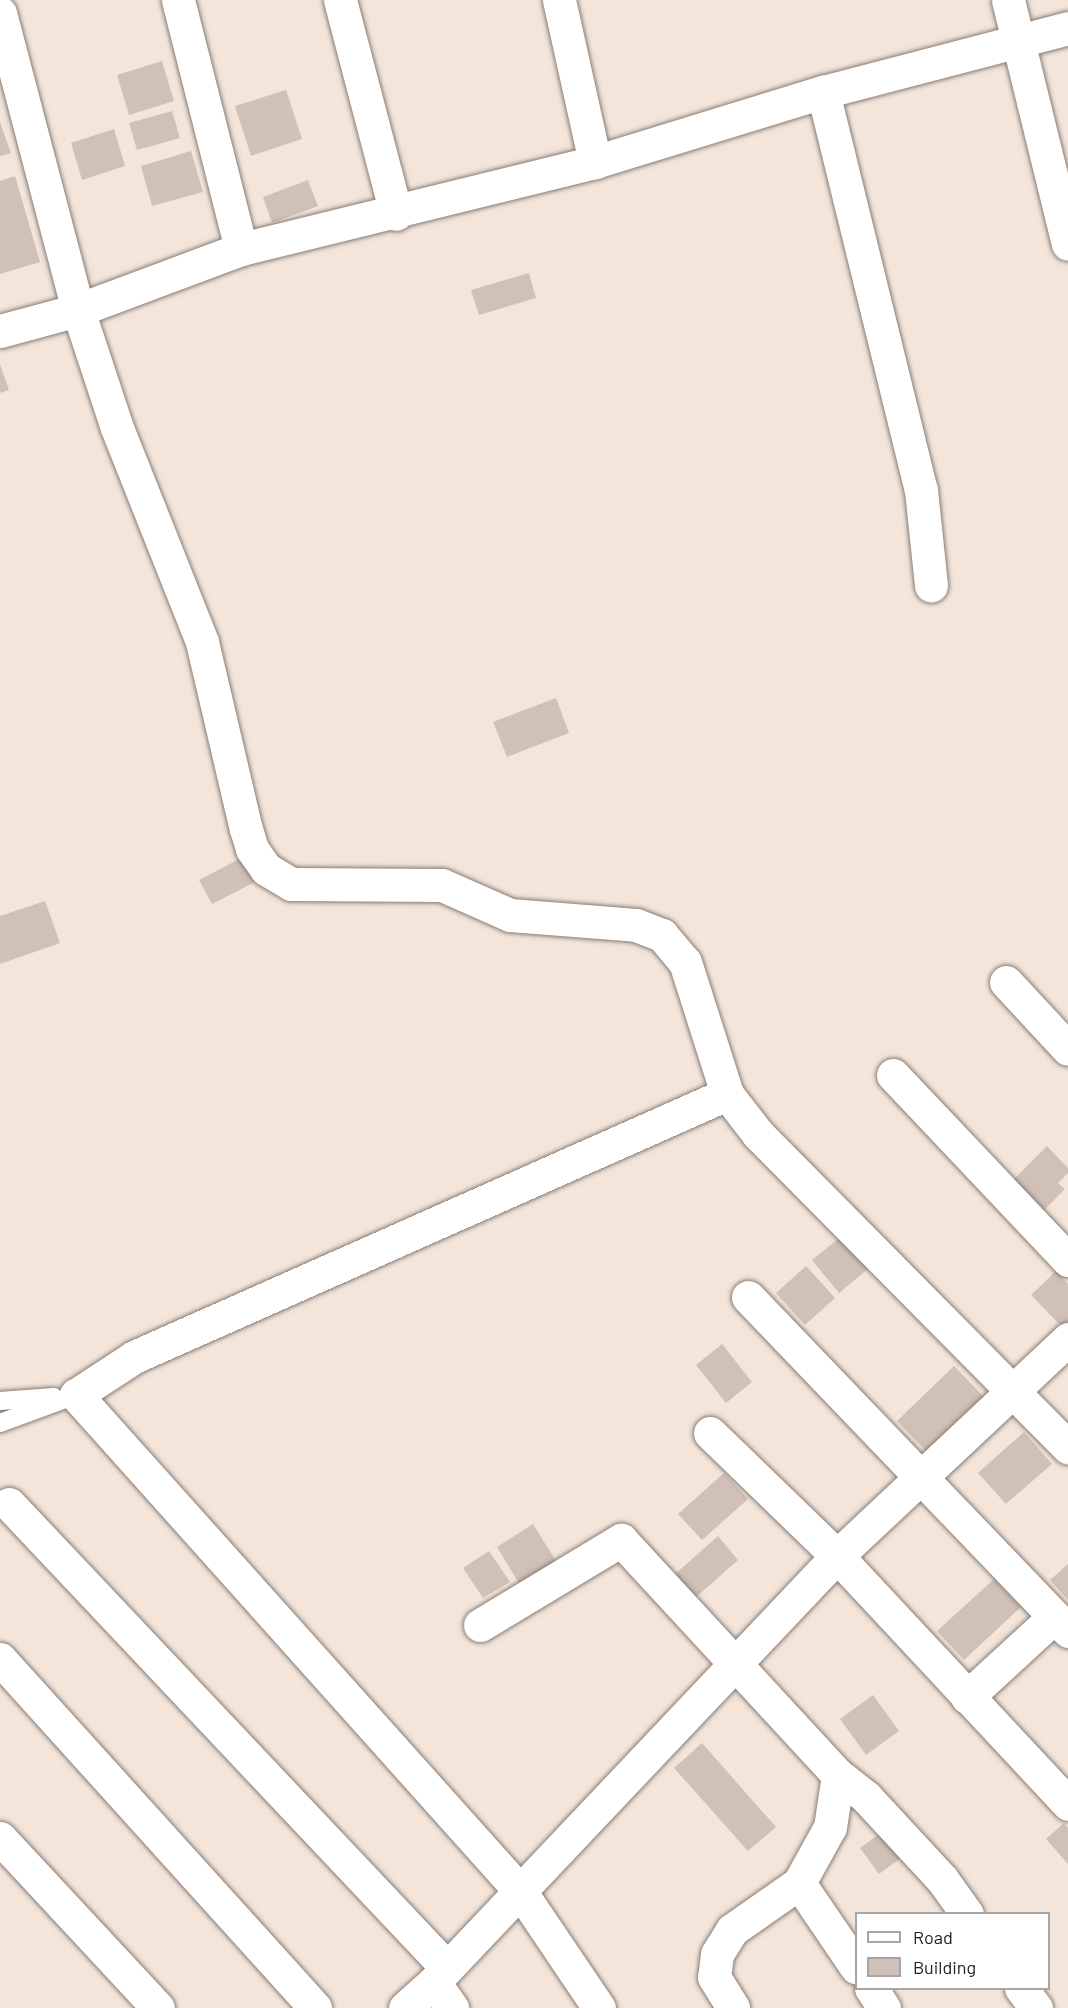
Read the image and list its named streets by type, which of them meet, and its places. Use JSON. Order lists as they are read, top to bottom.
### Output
{
  "legend": ["Road", "Building"]
}
